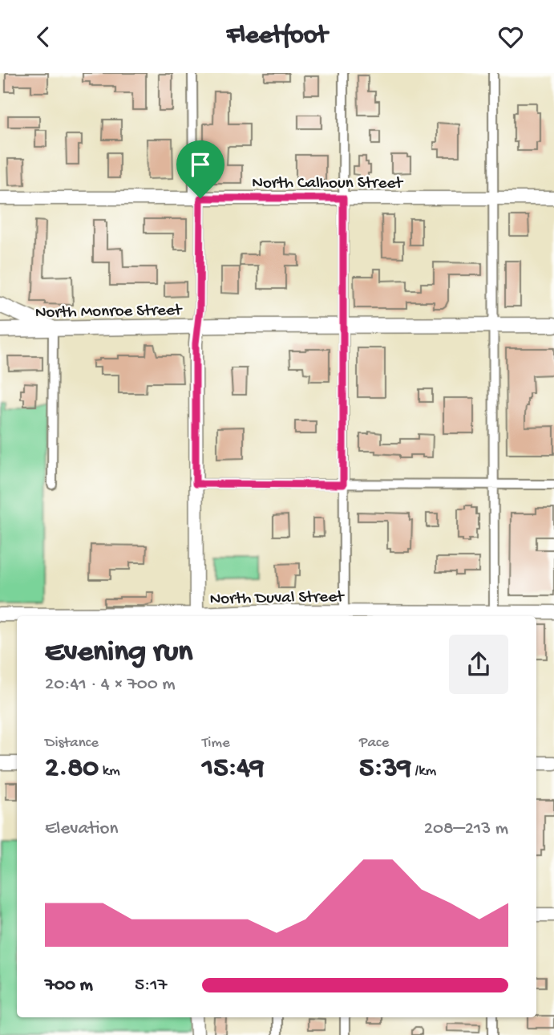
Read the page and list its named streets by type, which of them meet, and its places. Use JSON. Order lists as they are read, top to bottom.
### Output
{
  "streets": {
    "main road": ["North Monroe Street"],
    "street": ["North Calhoun Street", "North Duval Street"]
  },
  "page": {
    "header": "Fleetfoot",
    "heading": ["Evening run", "20:41 · 4 × 700 m"],
    "stats": [
      ["Distance", "2.80 km"],
      ["Time", "15:49"],
      ["Pace", "5:39 /km"]
    ],
    "chart": ["Elevation", "208–213 m"],
    "list": [
      {
        "name": "700 m",
        "note": "5:17"
      }
    ]
  }
}
